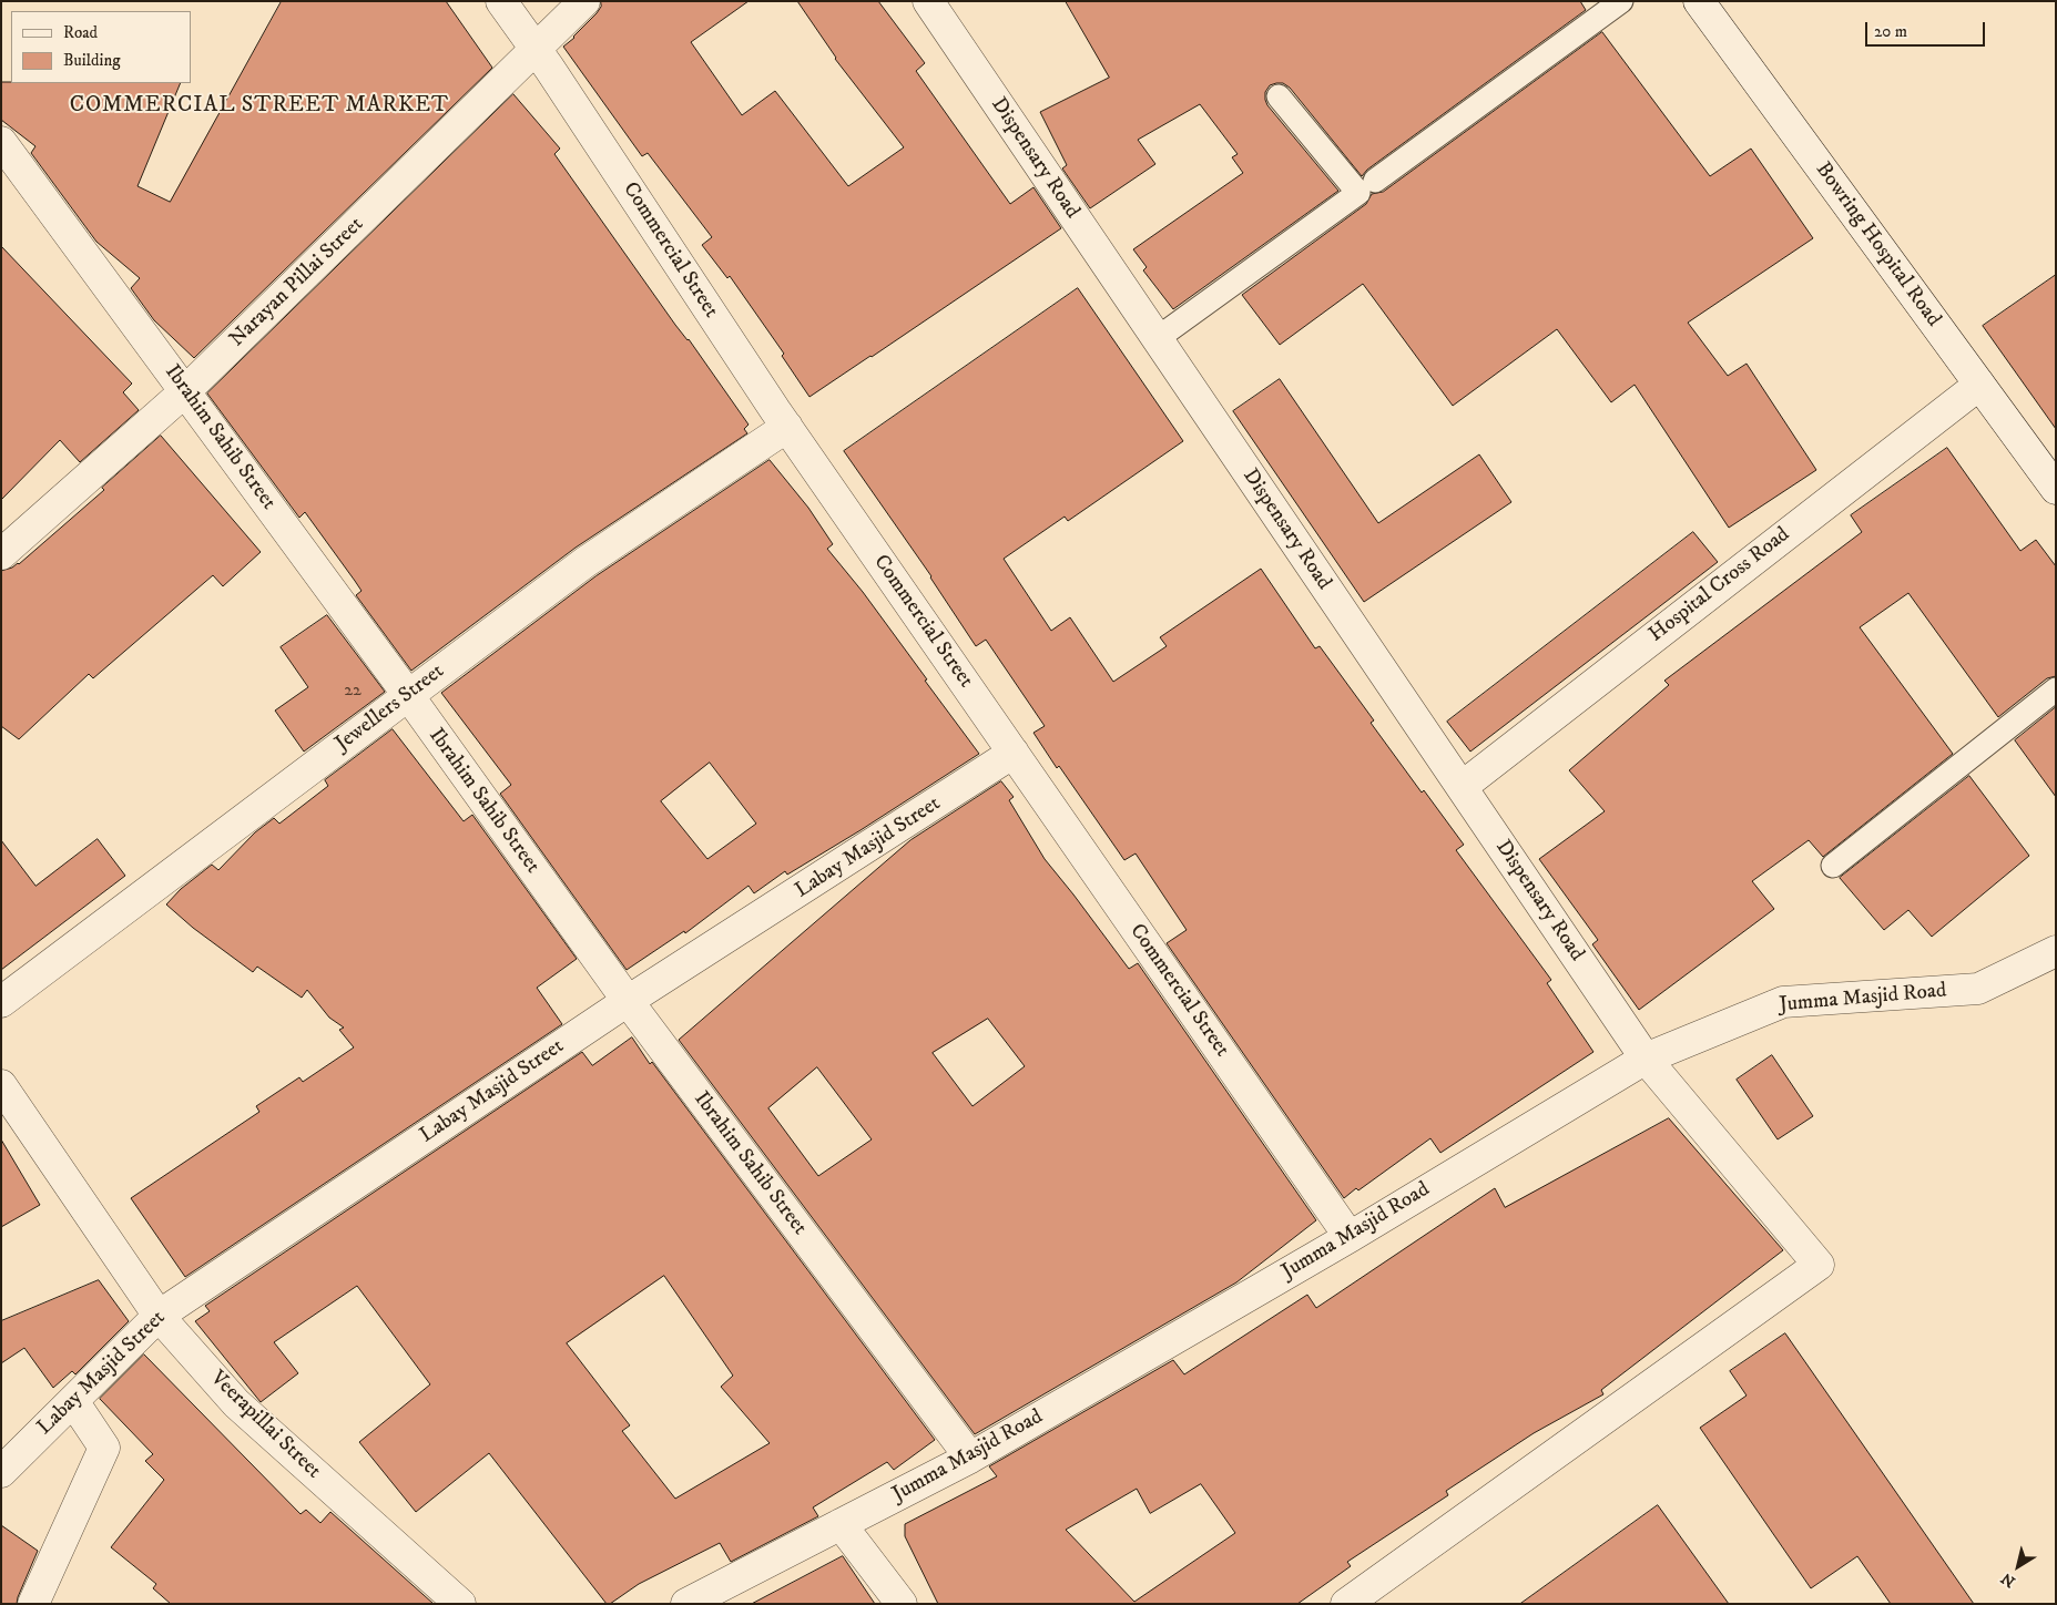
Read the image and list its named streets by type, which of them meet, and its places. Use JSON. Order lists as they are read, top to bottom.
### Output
{
  "streets": {
    "street": [
      "Dispensary Road",
      "Bowring Hospital Road",
      "Commercial Street",
      "Narayan Pillai Street",
      "Ibrahim Sahib Street",
      "Hospital Cross Road",
      "Jewellers Street",
      "Labay Masjid Street",
      "Jumma Masjid Road",
      "Veerapillai Street"
    ]
  },
  "crossings": [
    ["Dispensary Road", "Hospital Cross Road"],
    ["Dispensary Road", "Jumma Masjid Road"],
    ["Bowring Hospital Road", "Hospital Cross Road"],
    ["Commercial Street", "Narayan Pillai Street"],
    ["Commercial Street", "Jewellers Street"],
    ["Commercial Street", "Labay Masjid Street"],
    ["Commercial Street", "Jumma Masjid Road"],
    ["Narayan Pillai Street", "Ibrahim Sahib Street"],
    ["Ibrahim Sahib Street", "Jewellers Street"],
    ["Ibrahim Sahib Street", "Labay Masjid Street"],
    ["Ibrahim Sahib Street", "Jumma Masjid Road"],
    ["Labay Masjid Street", "Veerapillai Street"]
  ],
  "districts": ["COMMERCIAL STREET MARKET"],
  "house_numbers": ["22"],
  "legend": ["Road", "Building"],
  "scale_bar": "20 m",
  "north": "bottom left"
}
